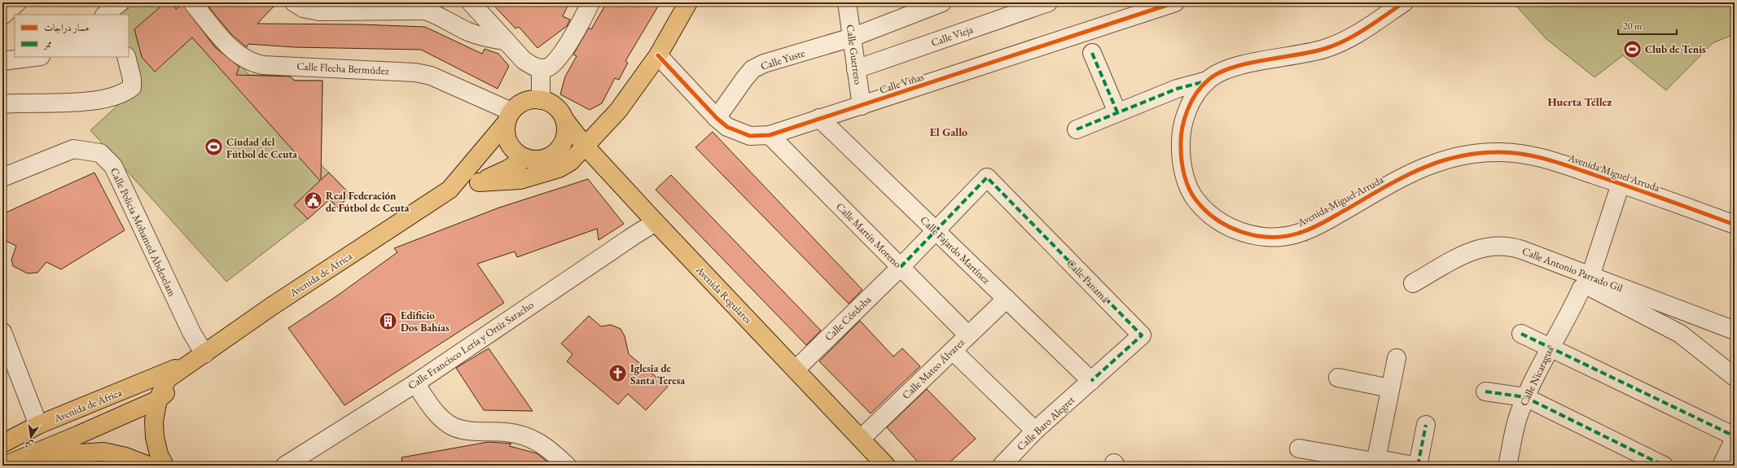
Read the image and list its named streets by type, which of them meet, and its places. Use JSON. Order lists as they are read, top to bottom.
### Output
{
  "streets": {
    "main road": ["Avenida de África", "Avenida Regulares"],
    "street": [
      "Calle Vieja",
      "Calle Guerrero",
      "Calle Yuste",
      "Calle Flecha Bermúdez",
      "Calle Viñas",
      "Avenida Miguel Arruda",
      "Calle Policia Mohamed Abdeselam",
      "Calle Martín Moreno",
      "Calle Fajardo Martínez",
      "Calle Antonio Parrado Gil",
      "Calle Panamá",
      "Calle Córdoba",
      "Calle Francisco Lería y Ortiz Saracho",
      "Calle Mateo Álvarez",
      "Calle Nicaragua",
      "Calle Baro Alegret"
    ]
  },
  "crossings": [
    ["Calle Vieja", "Calle Guerrero"],
    ["Calle Guerrero", "Calle Yuste"],
    ["Calle Guerrero", "Calle Viñas"],
    ["Calle Yuste", "Calle Viñas"],
    ["Calle Flecha Bermúdez", "Avenida de África"],
    ["Calle Flecha Bermúdez", "Avenida Regulares"],
    ["Calle Viñas", "Calle Martín Moreno"],
    ["Calle Viñas", "Calle Fajardo Martínez"],
    ["Calle Policia Mohamed Abdeselam", "Avenida de África"],
    ["Calle Martín Moreno", "Calle Córdoba"],
    ["Calle Martín Moreno", "Calle Mateo Álvarez"],
    ["Calle Fajardo Martínez", "Calle Panamá"],
    ["Calle Fajardo Martínez", "Calle Córdoba"],
    ["Calle Fajardo Martínez", "Calle Mateo Álvarez"],
    ["Calle Fajardo Martínez", "Calle Baro Alegret"],
    ["Avenida de África", "Avenida Regulares"],
    ["Calle Panamá", "Calle Córdoba"],
    ["Calle Panamá", "Calle Baro Alegret"],
    ["Avenida Regulares", "Calle Córdoba"],
    ["Avenida Regulares", "Calle Francisco Lería y Ortiz Saracho"],
    ["Avenida Regulares", "Calle Mateo Álvarez"]
  ],
  "districts": ["Huerta Téllez", "El Gallo"],
  "places": {
    "sports": ["Club de Tenis", "Ciudad del Fútbol de Ceuta"],
    "public building": ["Real Federación de Fútbol de Ceuta"],
    "building": ["Edificio Dos Bahías"],
    "church": ["Iglesia de Santa Teresa"]
  },
  "legend": ["مسار دراجات", "ممر"],
  "scale_bar": "20 m",
  "north": "bottom"
}
